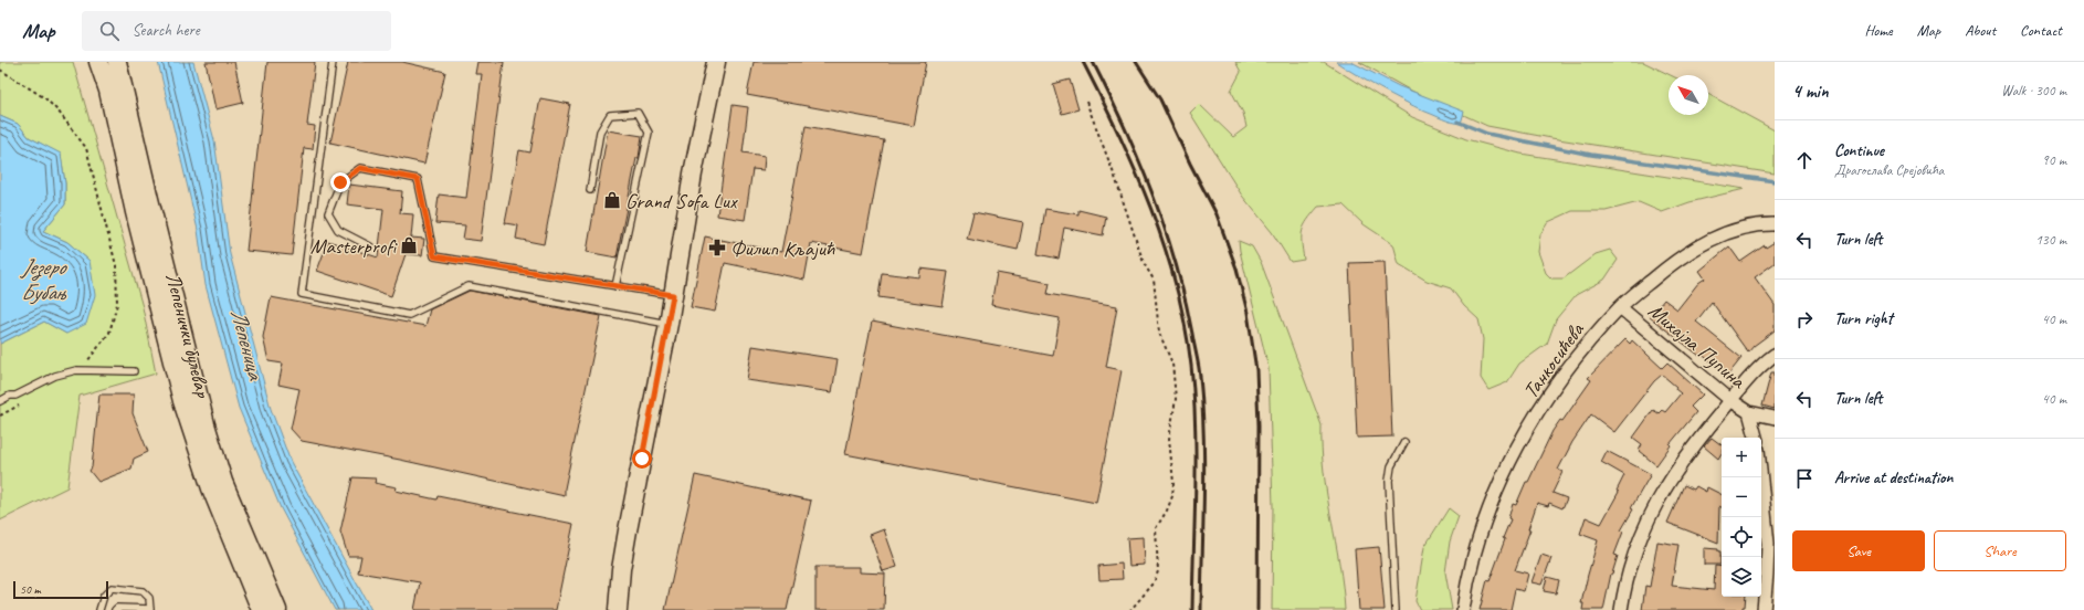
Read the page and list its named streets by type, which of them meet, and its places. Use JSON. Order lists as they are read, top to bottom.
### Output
{
  "streets": {
    "main road": ["Лепенички булевар"],
    "street": ["Михајла Пупина", "Танкосићева"]
  },
  "crossings": [
    ["Михајла Пупина", "Танкосићева"]
  ],
  "water": ["Језеро Бубањ", "Лепеница"],
  "places": {
    "shop": ["Grand Sofa Lux", "Masterprofi"],
    "pharmacy": ["Филип Кљајић"]
  },
  "scale_bar": "50 m",
  "north": "top left",
  "page": {
    "header": "Map",
    "search": "Search here",
    "nav": [
      "Home",
      "Map",
      "About",
      "Contact"
    ],
    "heading": ["4 min", "Walk · 300 m"],
    "list": [
      ["Continue", "Драгослава Срејовића", "90 m"],
      ["Turn left", "130 m"],
      ["Turn right", "40 m"],
      ["Turn left", "40 m"],
      "Arrive at destination"
    ],
    "map_buttons": ["+", "−"],
    "buttons": ["Save", "Share"],
    "scale": "50 m"
  }
}
